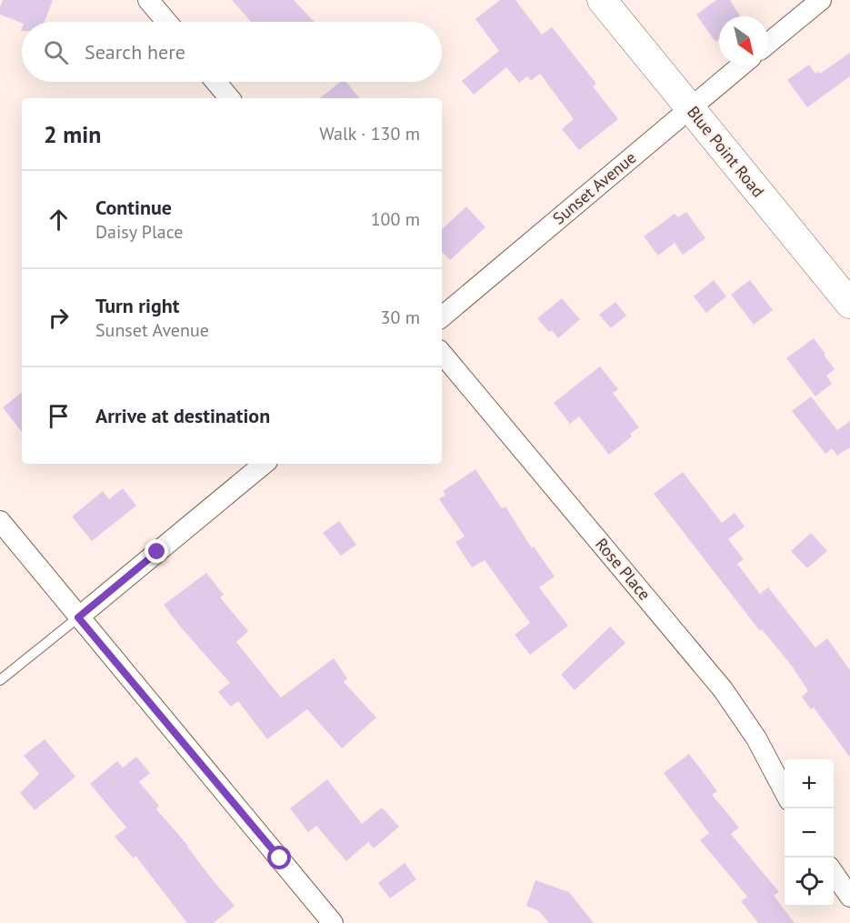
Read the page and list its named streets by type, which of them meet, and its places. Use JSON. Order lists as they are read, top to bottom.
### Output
{
  "streets": {
    "street": ["Blue Point Road", "Sunset Avenue", "Rose Place"]
  },
  "crossings": [
    ["Blue Point Road", "Sunset Avenue"]
  ],
  "north": "bottom right",
  "page": {
    "search": "Search here",
    "heading": ["2 min", "Walk · 130 m"],
    "list": [
      ["Continue", "Daisy Place", "100 m"],
      ["Turn right", "Sunset Avenue", "30 m"],
      "Arrive at destination"
    ],
    "map_buttons": ["+", "−"]
  }
}
